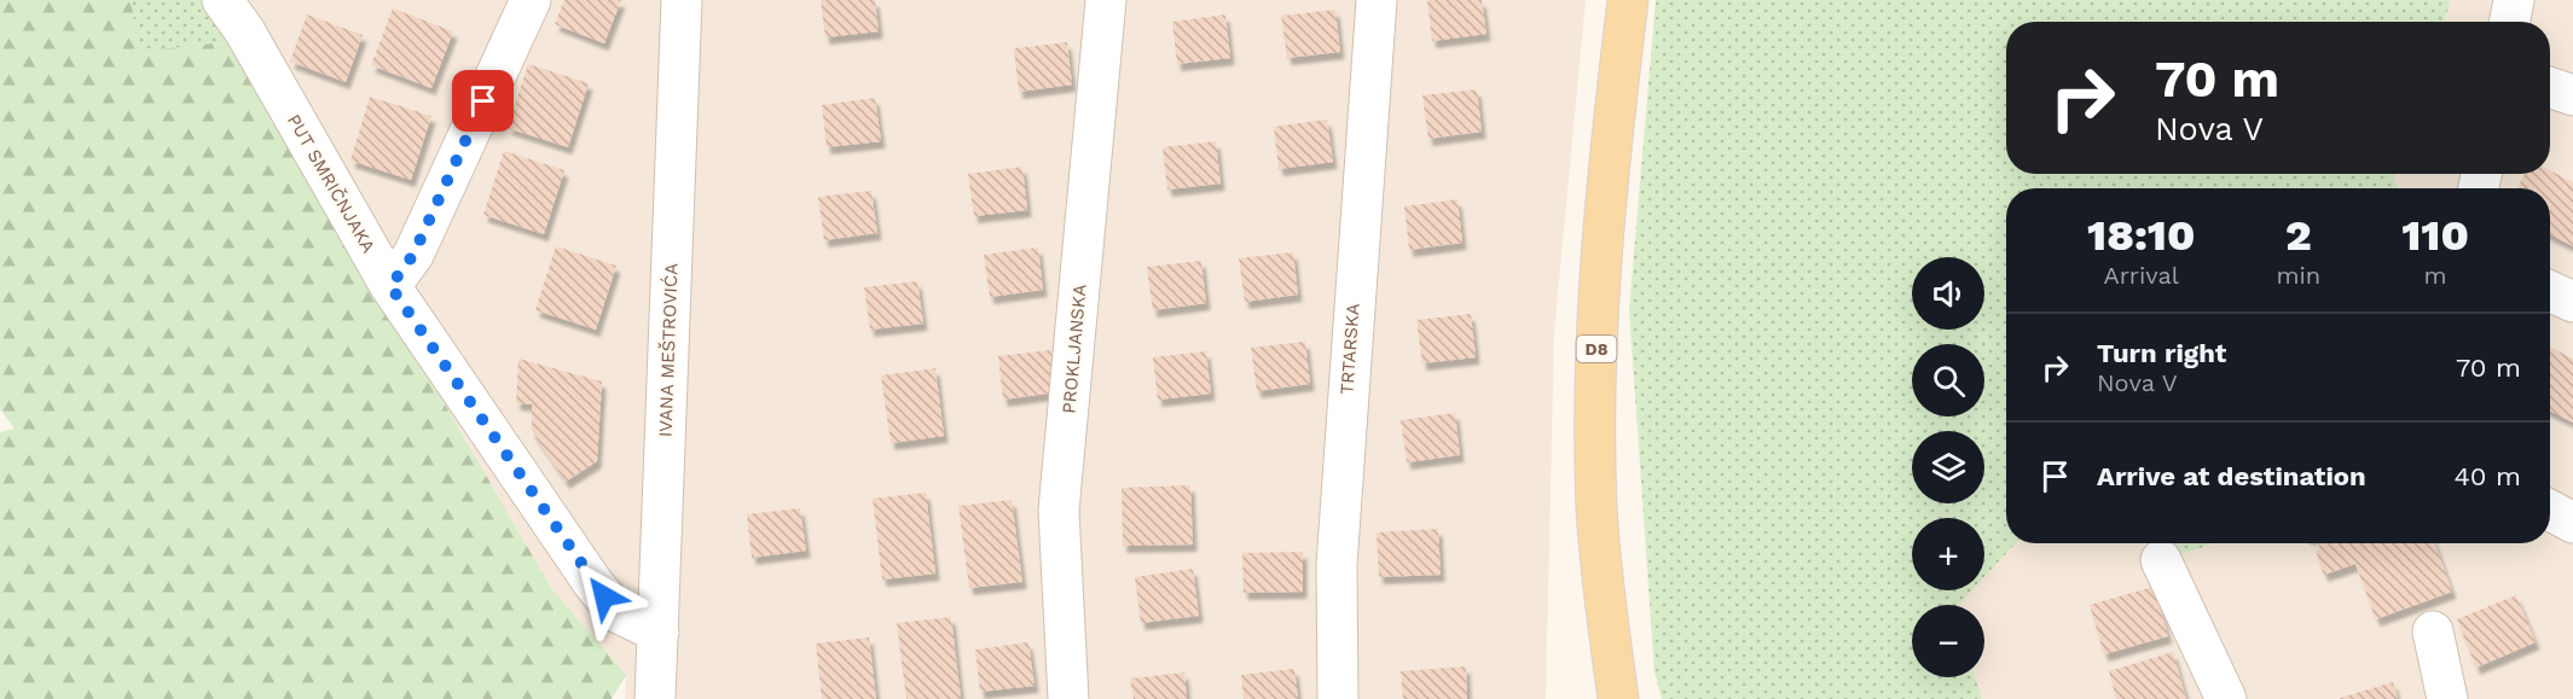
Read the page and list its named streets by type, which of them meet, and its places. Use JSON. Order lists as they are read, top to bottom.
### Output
{
  "streets": {
    "main road": ["D8"],
    "street": [
      "PUT SMRIČNJAKA",
      "PROKLJANSKA",
      "TRTARSKA",
      "IVANA MEŠTROVIĆA"
    ]
  },
  "crossings": [
    ["PUT SMRIČNJAKA", "IVANA MEŠTROVIĆA"]
  ],
  "page": {
    "turn": ["70 m", "Nova V"],
    "eta": [
      "18:10",
      "Arrival",
      "2",
      "min",
      "110",
      "m"
    ],
    "map_buttons": ["+", "−"],
    "list": [
      {
        "name": "Turn right",
        "note": "Nova V",
        "value": "70 m"
      },
      {
        "name": "Arrive at destination",
        "value": "40 m"
      }
    ]
  }
}
